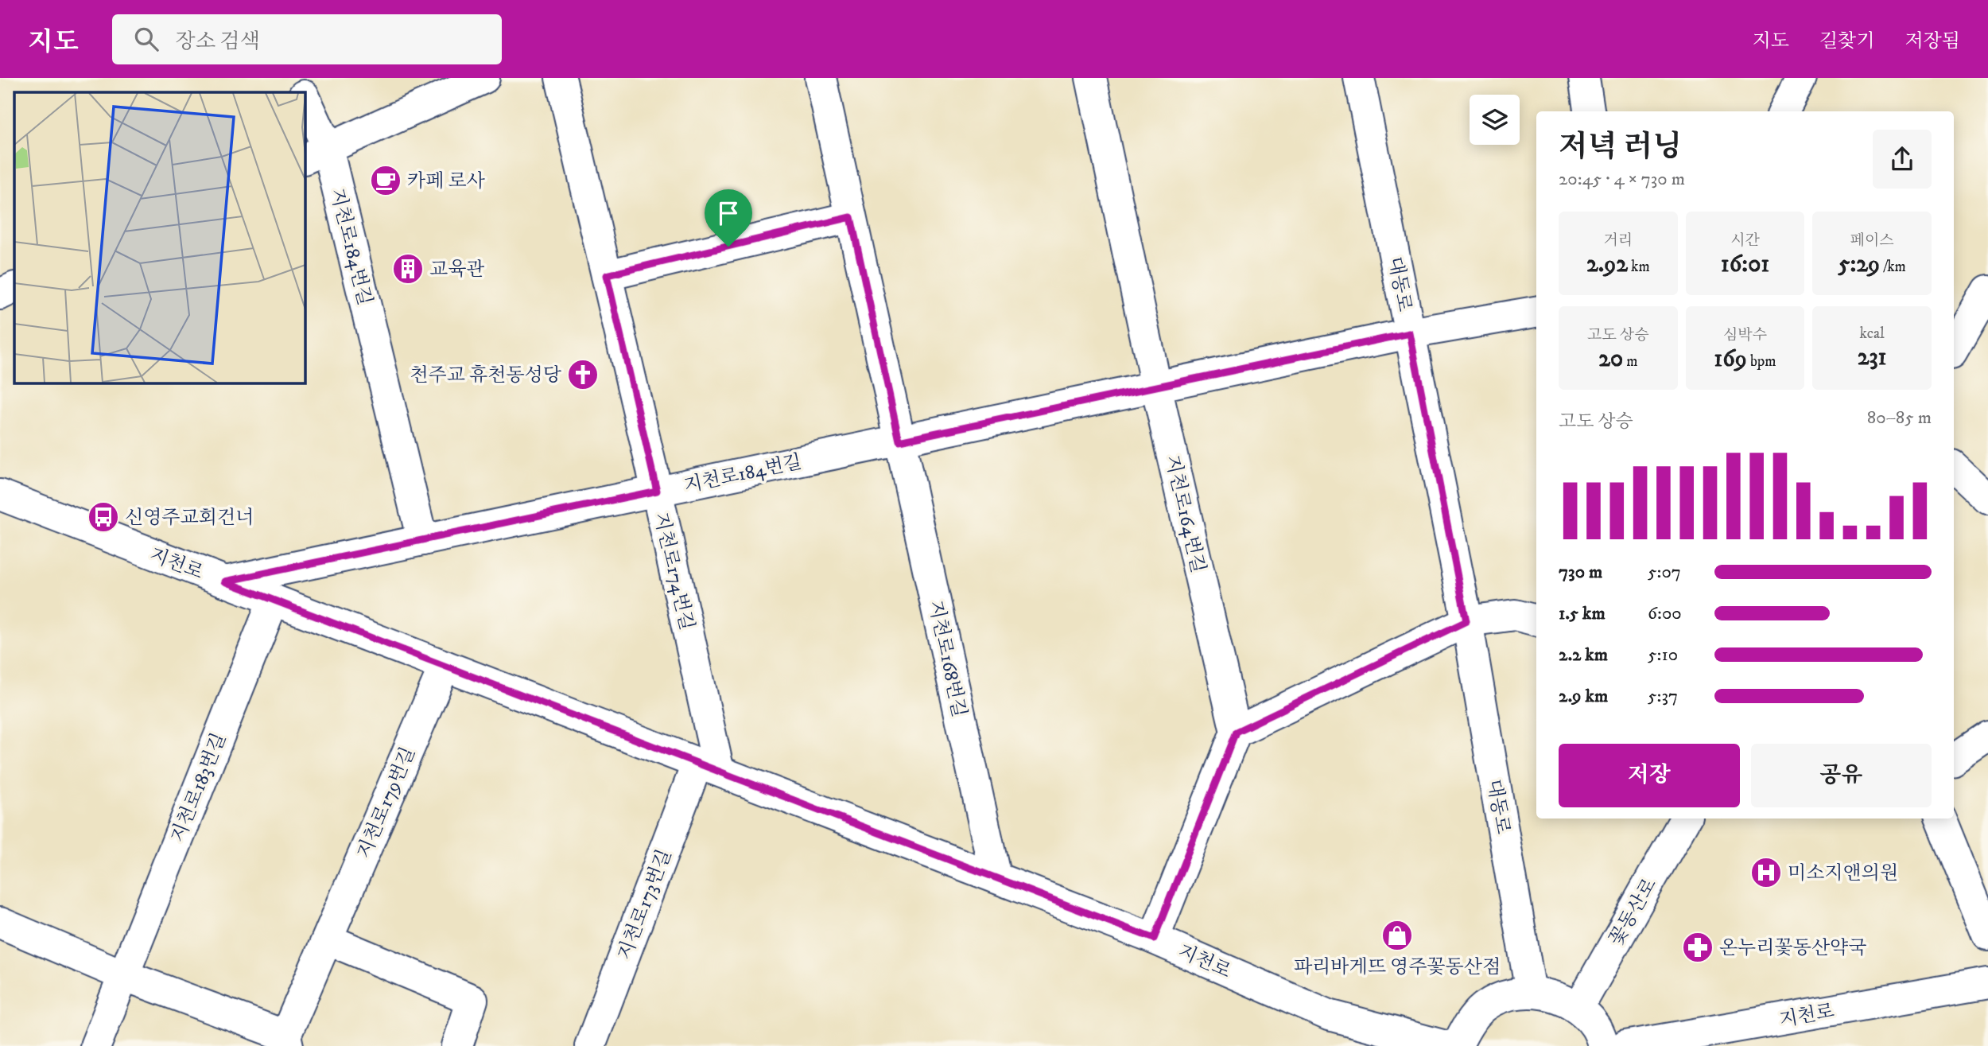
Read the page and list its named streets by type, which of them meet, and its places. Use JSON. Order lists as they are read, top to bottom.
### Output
{
  "streets": {
    "street": [
      "지천로184번길",
      "대동로",
      "지천로164번길",
      "지천로",
      "지천로174번길",
      "지천로168번길",
      "지천로183번길",
      "지천로179번길",
      "지천로173번길",
      "꽃동산로"
    ]
  },
  "crossings": [
    ["지천로184번길", "대동로"],
    ["지천로184번길", "지천로164번길"],
    ["지천로184번길", "지천로"],
    ["지천로184번길", "지천로174번길"],
    ["지천로184번길", "지천로168번길"],
    ["지천로", "지천로174번길"],
    ["지천로", "지천로168번길"],
    ["지천로", "지천로183번길"],
    ["지천로", "지천로179번길"],
    ["지천로", "지천로173번길"],
    ["지천로174번길", "지천로173번길"],
    ["지천로183번길", "지천로179번길"]
  ],
  "places": {
    "cafe": ["카페 로사"],
    "building": ["교육관"],
    "church": ["천주교 휴천동성당"],
    "bus stop": ["신영주교회건너"],
    "hospital": ["미소지앤의원"],
    "shop": ["파리바게뜨 영주꽃동산점"],
    "pharmacy": ["온누리꽃동산약국"]
  },
  "page": {
    "header": "지도",
    "search": "장소 검색",
    "nav": ["지도", "길찾기", "저장됨"],
    "heading": ["저녁 러닝", "20:45 · 4 × 730 m"],
    "stats": [
      ["거리", "2.92 km"],
      ["시간", "16:01"],
      ["페이스", "5:29 /km"],
      ["고도 상승", "20 m"],
      ["심박수", "169 bpm"],
      ["kcal", "231"]
    ],
    "chart": ["고도 상승", "80–85 m"],
    "list": [
      {
        "name": "730 m",
        "note": "5:07"
      },
      {
        "name": "1.5 km",
        "note": "6:00"
      },
      {
        "name": "2.2 km",
        "note": "5:10"
      },
      {
        "name": "2.9 km",
        "note": "5:37"
      }
    ],
    "buttons": ["저장", "공유"]
  }
}
